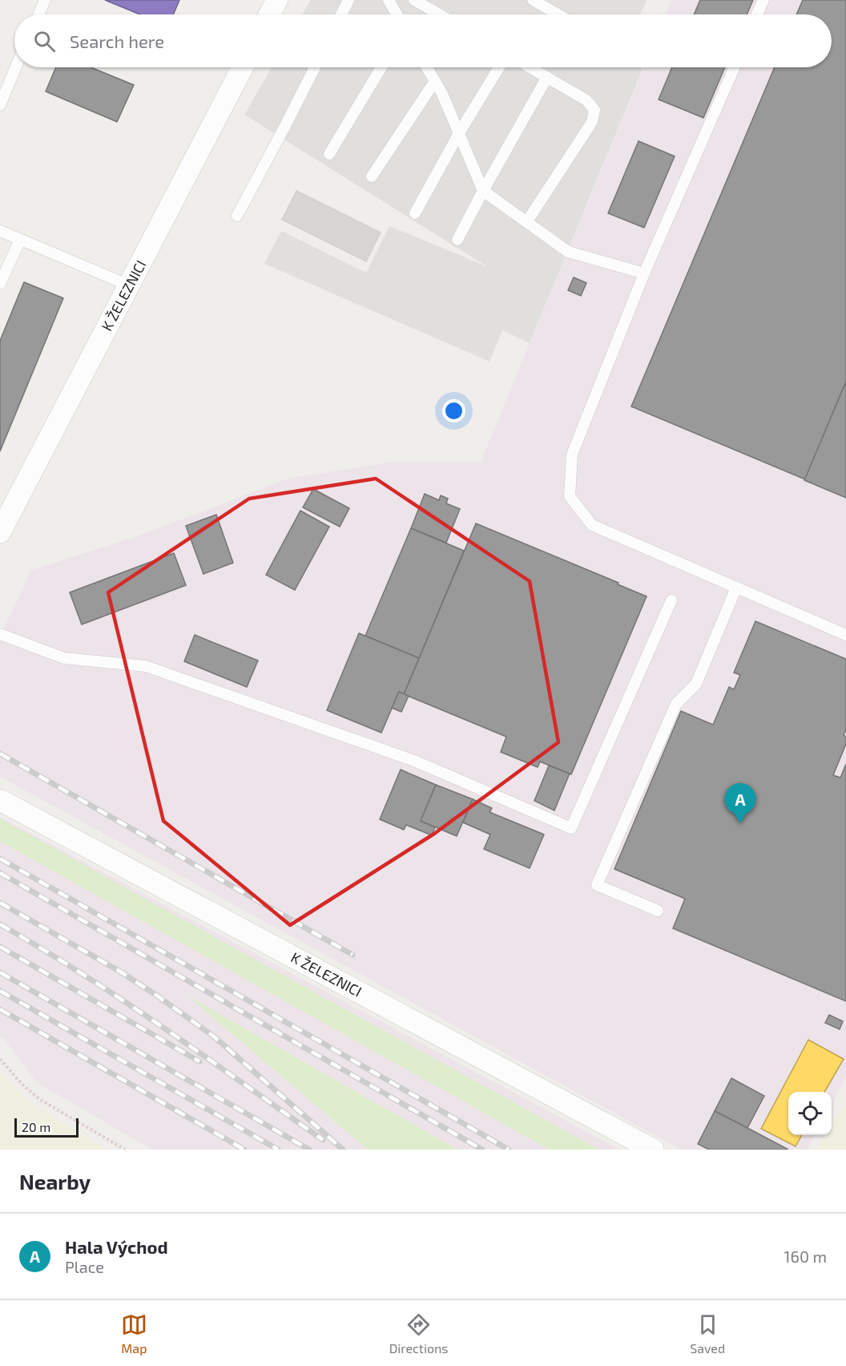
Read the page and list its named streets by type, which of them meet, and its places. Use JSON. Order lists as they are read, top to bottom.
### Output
{
  "streets": {
    "street": ["K ŽELEZNICI"]
  },
  "scale_bar": "20 m",
  "page": {
    "search": "Search here",
    "pins": "A",
    "scale": "20 m",
    "heading": "Nearby",
    "list": [
      {
        "mark": "A",
        "name": "Hala Východ",
        "note": "Place",
        "value": "160 m"
      }
    ],
    "nav": ["Map", "Directions", "Saved"]
  }
}
